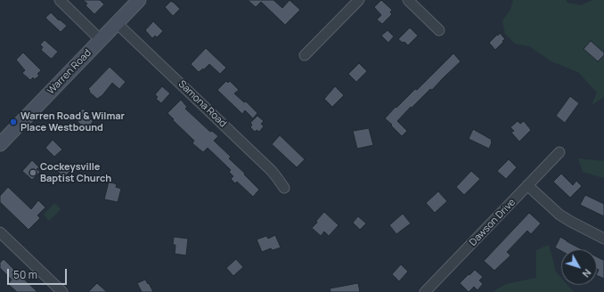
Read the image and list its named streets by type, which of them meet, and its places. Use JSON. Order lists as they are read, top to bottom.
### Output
{
  "streets": {
    "street": ["Warren Road", "Samona Road", "Dawson Drive"]
  },
  "crossings": [
    ["Warren Road", "Samona Road"]
  ],
  "places": ["Warren Road & Wilmar Place Westbound", "Cockeysville Baptist Church"],
  "scale_bar": "50 m",
  "north": "bottom right"
}
